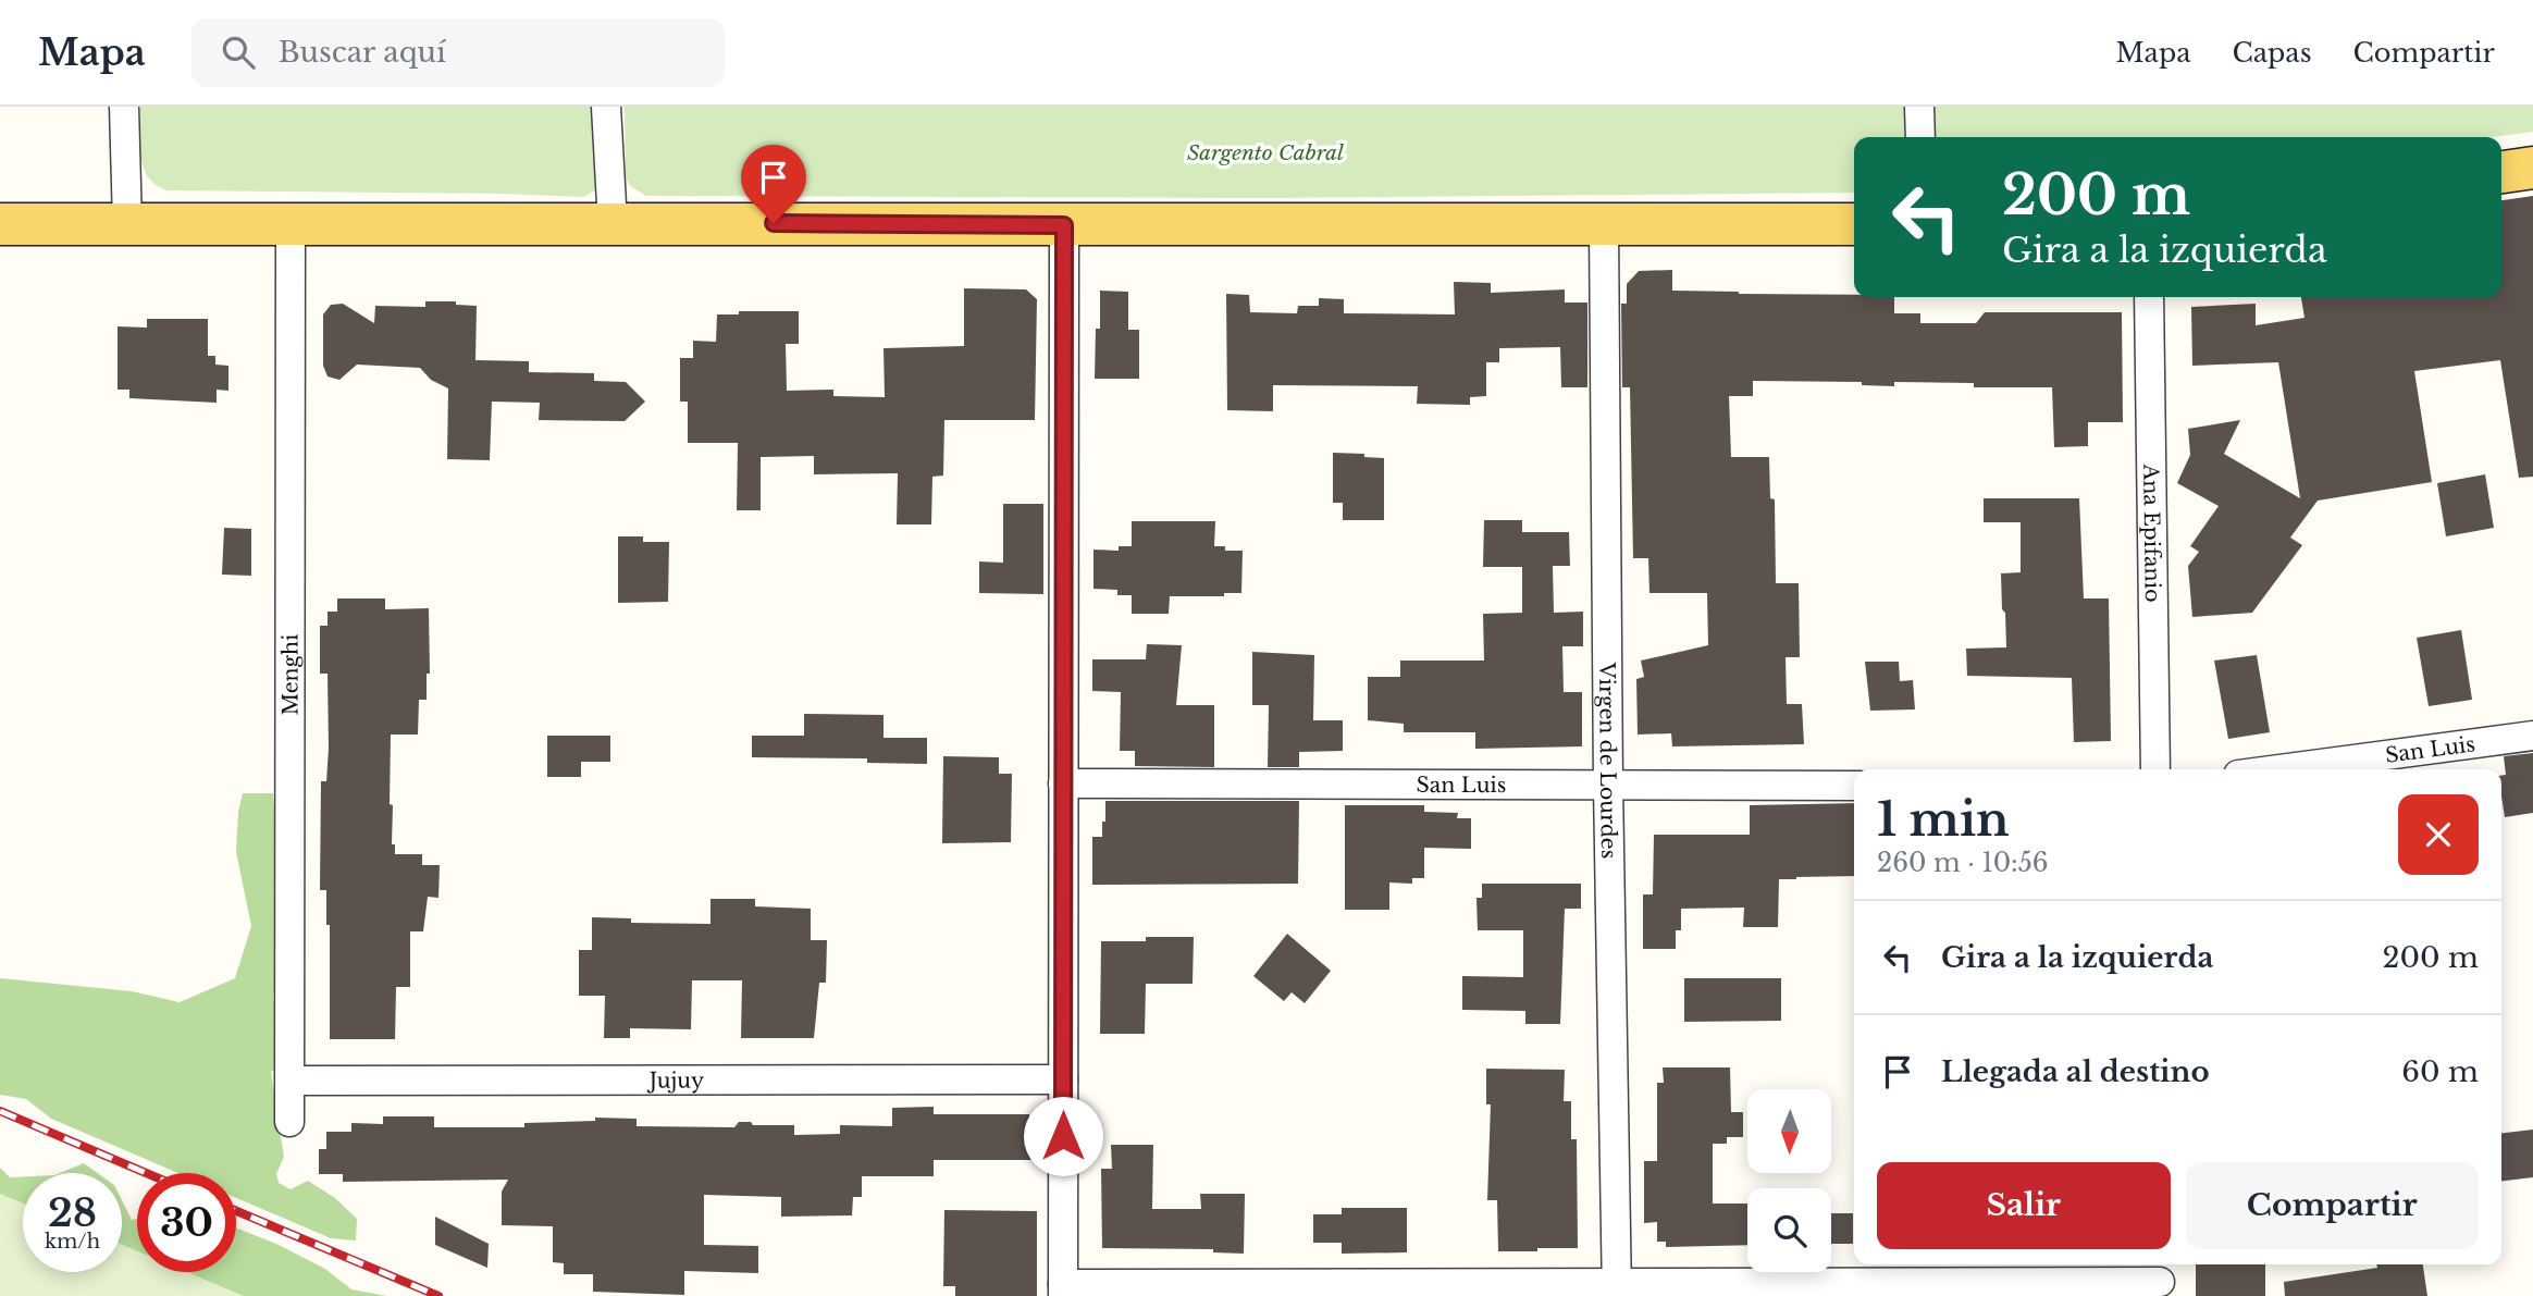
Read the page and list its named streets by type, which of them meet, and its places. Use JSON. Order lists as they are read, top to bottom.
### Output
{
  "streets": {
    "street": [
      "Ana Epifanio",
      "Menghi",
      "San Luis",
      "Virgen de Lourdes",
      "Jujuy"
    ]
  },
  "crossings": [
    ["Menghi", "Jujuy"],
    ["San Luis", "Virgen de Lourdes"]
  ],
  "parks": ["Sargento Cabral"],
  "north": "bottom",
  "page": {
    "header": "Mapa",
    "search": "Buscar aquí",
    "nav": ["Mapa", "Capas", "Compartir"],
    "turn": ["200 m", "Gira a la izquierda"],
    "heading": ["1 min", "260 m · 10:56"],
    "list": [
      {
        "name": "Gira a la izquierda",
        "value": "200 m"
      },
      {
        "name": "Llegada al destino",
        "value": "60 m"
      }
    ],
    "buttons": ["Salir", "Compartir"],
    "speed": "28 km/h",
    "limit": "30"
  }
}
